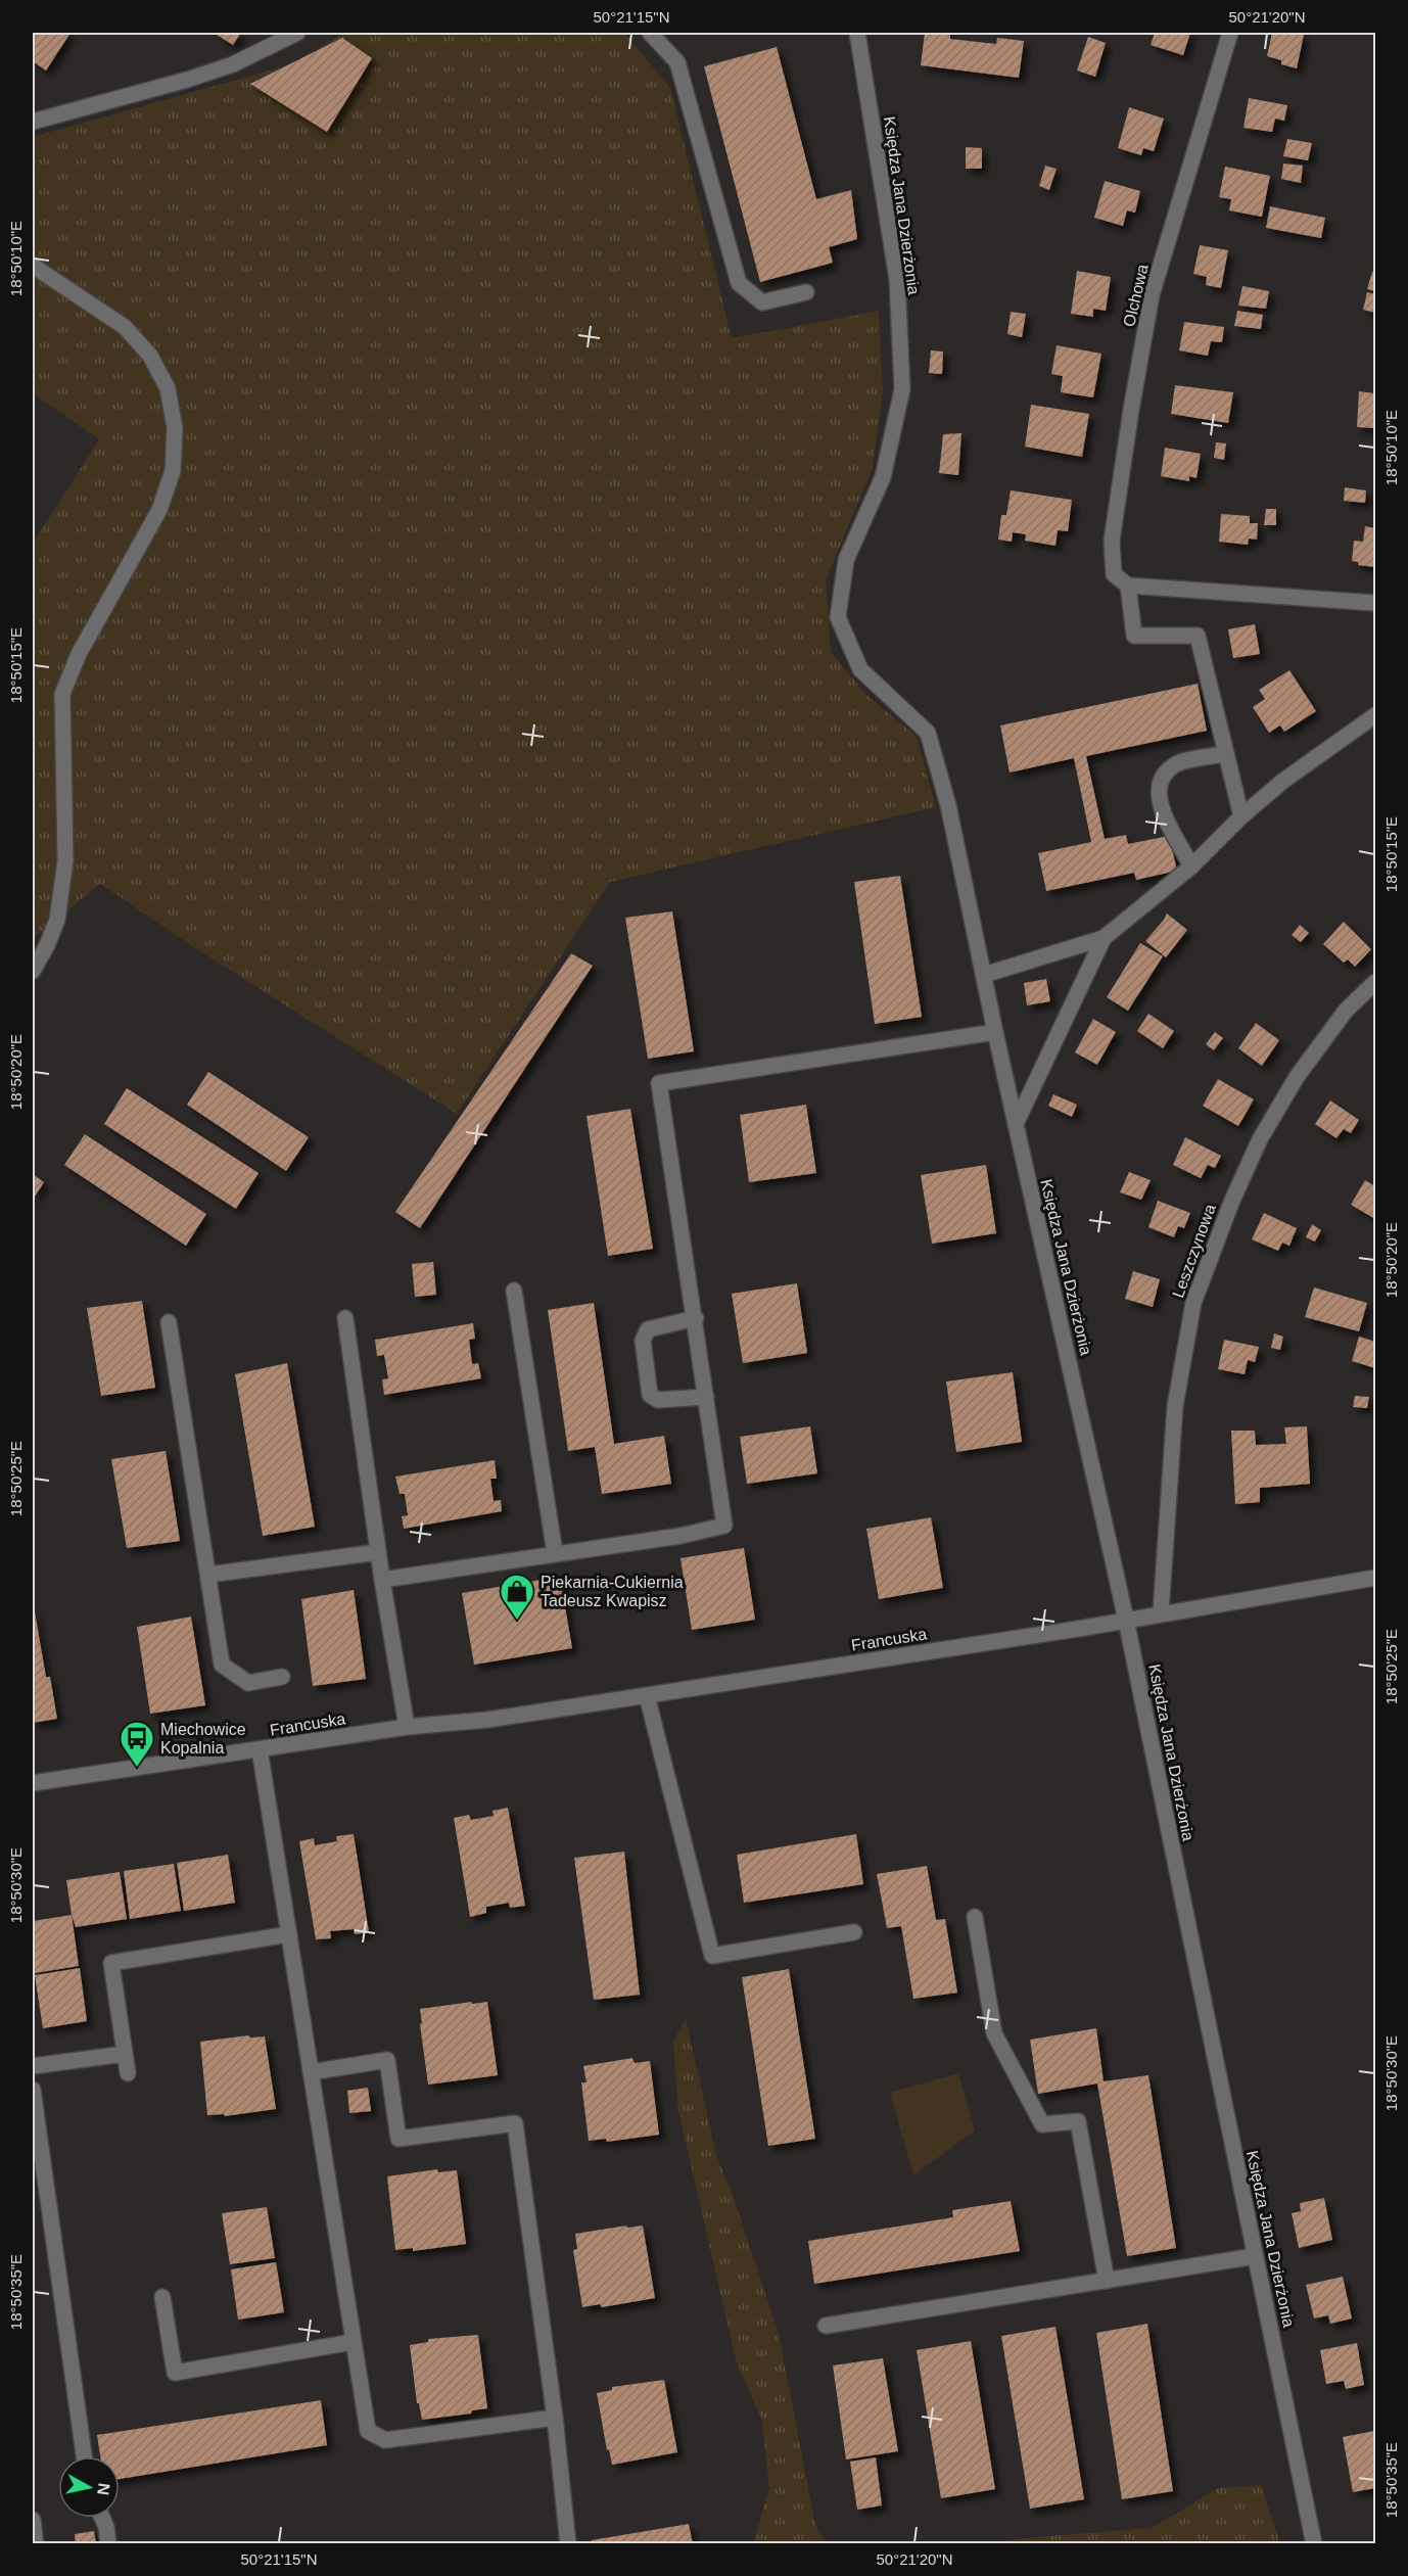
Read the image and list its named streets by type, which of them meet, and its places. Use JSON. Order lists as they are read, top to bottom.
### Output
{
  "streets": {
    "street": [
      "Księdza Jana Dzierżonia",
      "Olchowa",
      "Leszczynowa",
      "Francuska"
    ]
  },
  "crossings": [
    ["Księdza Jana Dzierżonia", "Francuska"],
    ["Leszczynowa", "Francuska"]
  ],
  "places": {
    "shop": ["Piekarnia-Cukiernia Tadeusz Kwapisz"],
    "bus stop": ["Miechowice Kopalnia"]
  },
  "north": "right",
  "coordinates": [
    "50°21'15\"N",
    "50°21'20\"N",
    "18°50'10\"E",
    "18°50'15\"E",
    "18°50'20\"E",
    "18°50'25\"E",
    "18°50'30\"E",
    "18°50'35\"E"
  ]
}
